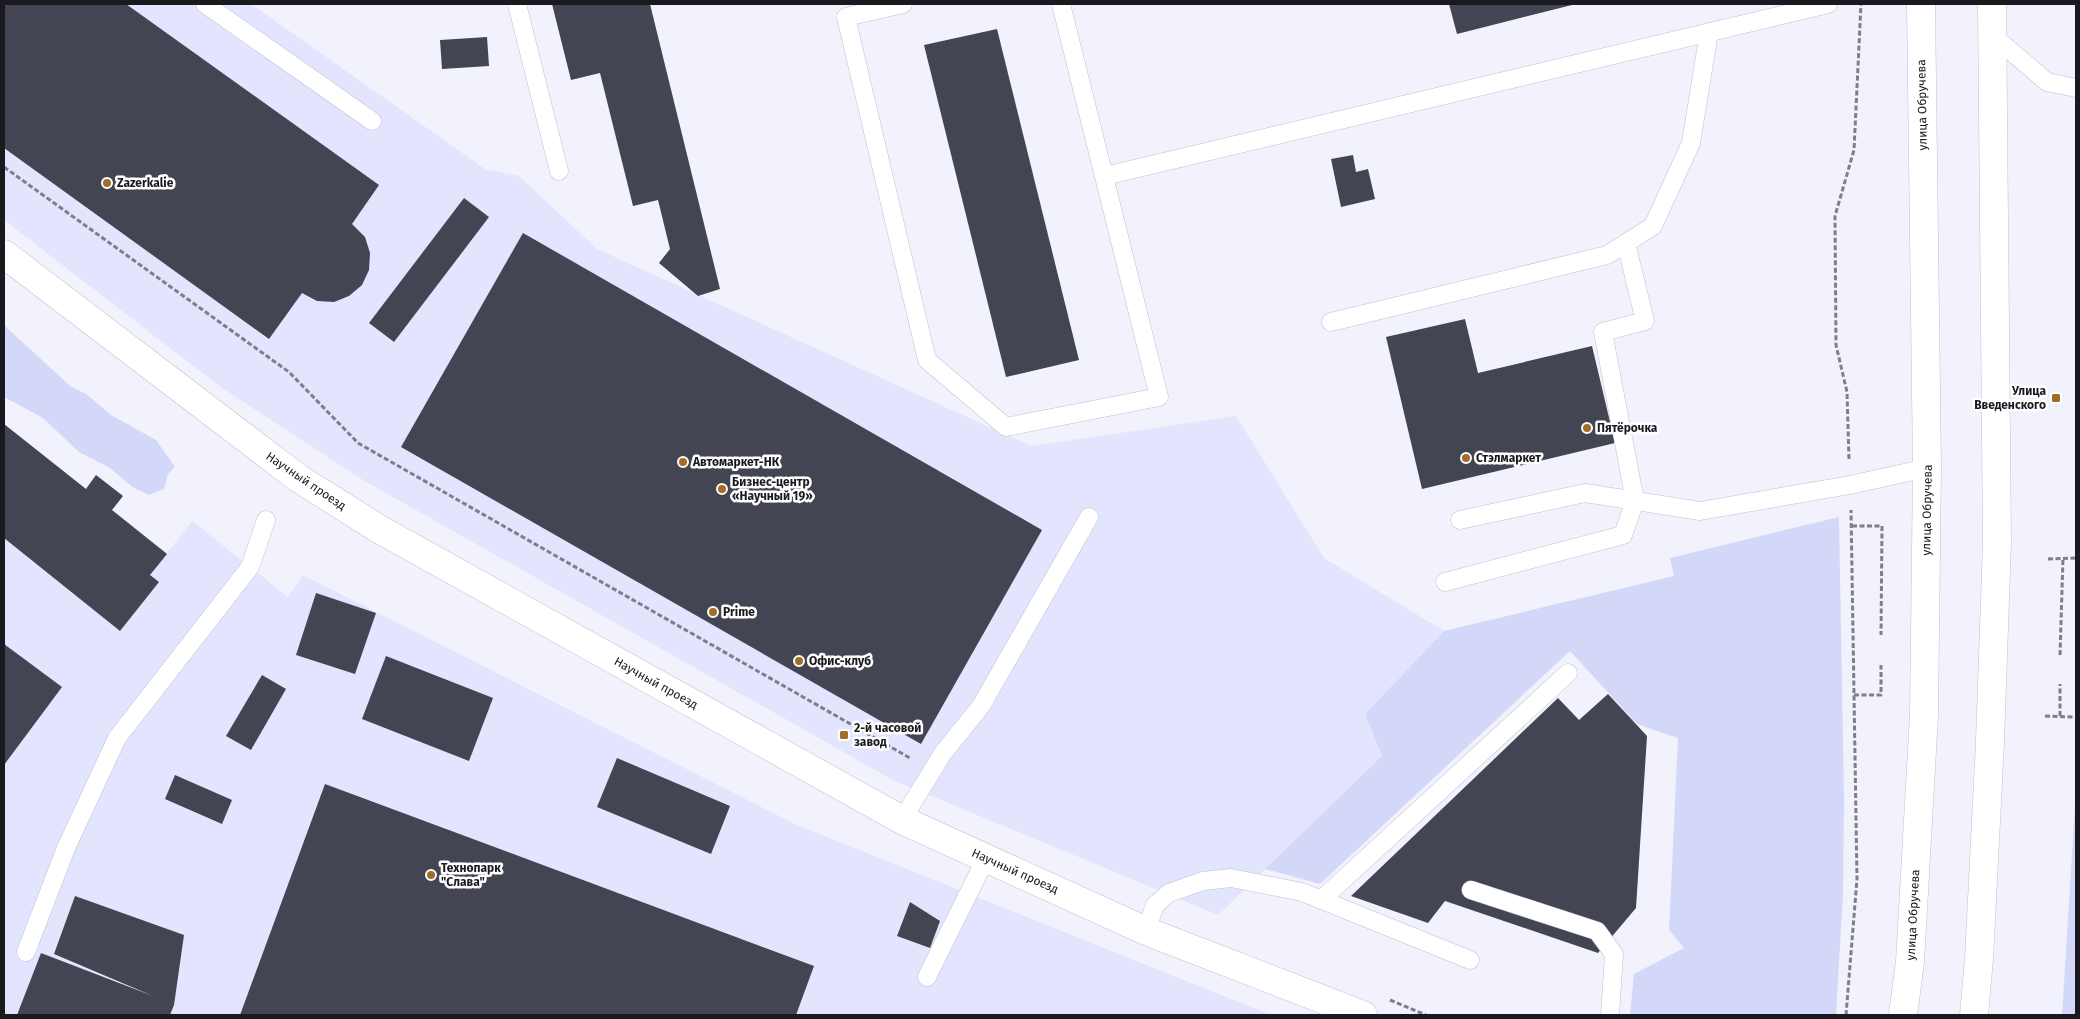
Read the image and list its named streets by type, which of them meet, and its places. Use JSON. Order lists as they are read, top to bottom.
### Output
{
  "streets": {
    "main road": ["улица Обручева", "Научный проезд"]
  },
  "places": {
    "other": [
      "Zazerkalie",
      "Пятёрочка",
      "Стэлмаркет",
      "Автомаркет-НК",
      "Бизнес-центр «Научный 19»",
      "Prime",
      "Офис-клуб",
      "Технопарк \"Слава\""
    ],
    "transit": ["Улица Введенского", "2-й часовой завод"]
  }
}
